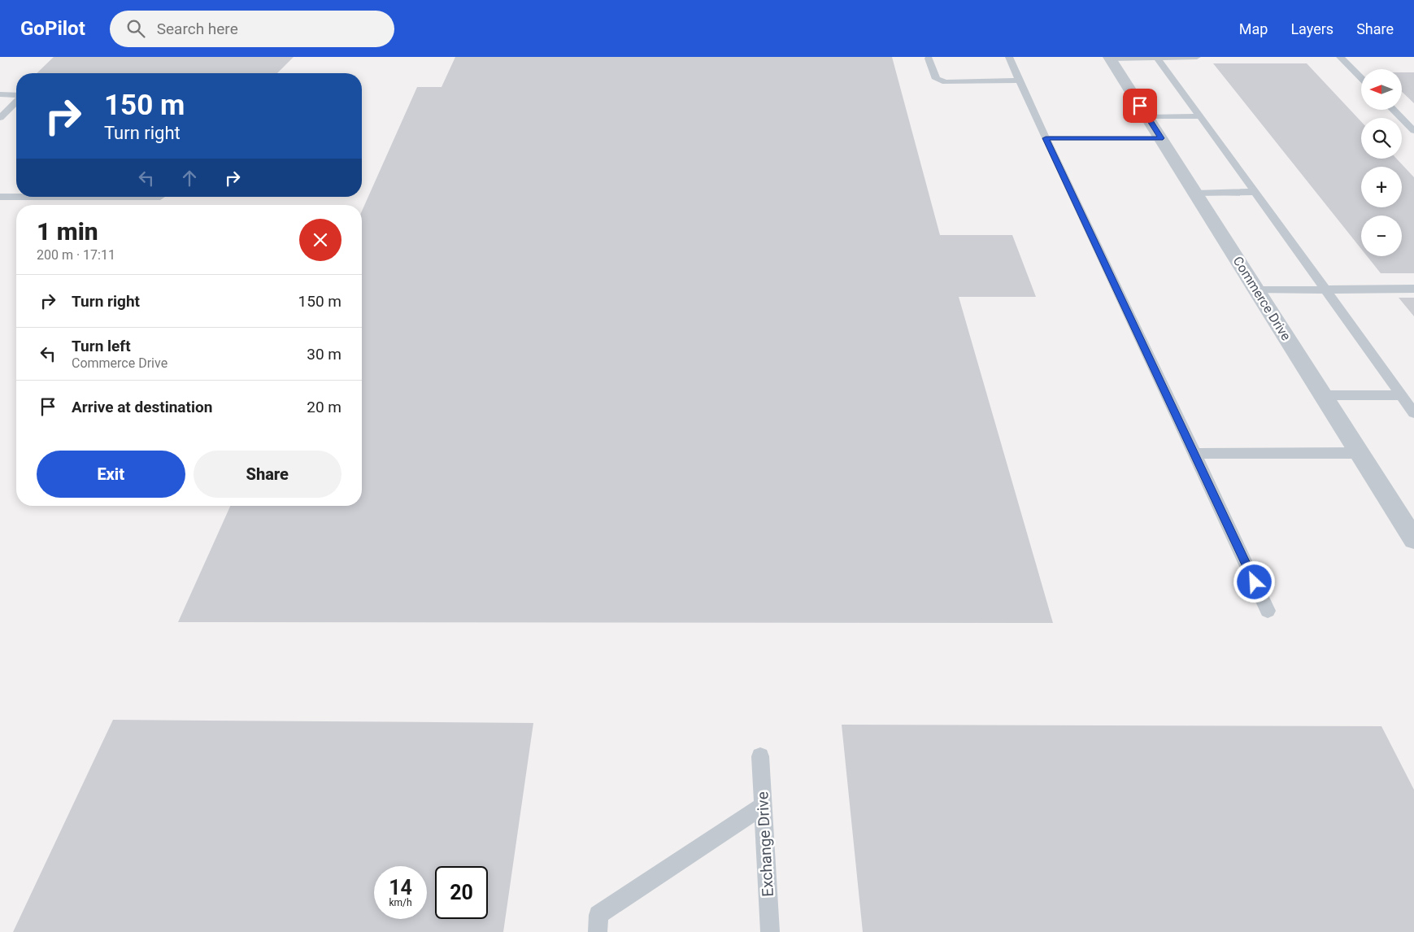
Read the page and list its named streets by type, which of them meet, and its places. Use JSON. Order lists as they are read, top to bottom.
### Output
{
  "streets": {
    "street": ["Commerce Drive"],
    "lane": ["Exchange Drive"]
  },
  "north": "left",
  "page": {
    "header": "GoPilot",
    "search": "Search here",
    "nav": ["Map", "Layers", "Share"],
    "map_buttons": ["+", "−"],
    "turn": ["150 m", "Turn right"],
    "heading": ["1 min", "200 m · 17:11"],
    "list": [
      {
        "name": "Turn right",
        "value": "150 m"
      },
      {
        "name": "Turn left",
        "note": "Commerce Drive",
        "value": "30 m"
      },
      {
        "name": "Arrive at destination",
        "value": "20 m"
      }
    ],
    "buttons": ["Exit", "Share"],
    "speed": "14 km/h",
    "limit": "20"
  }
}
